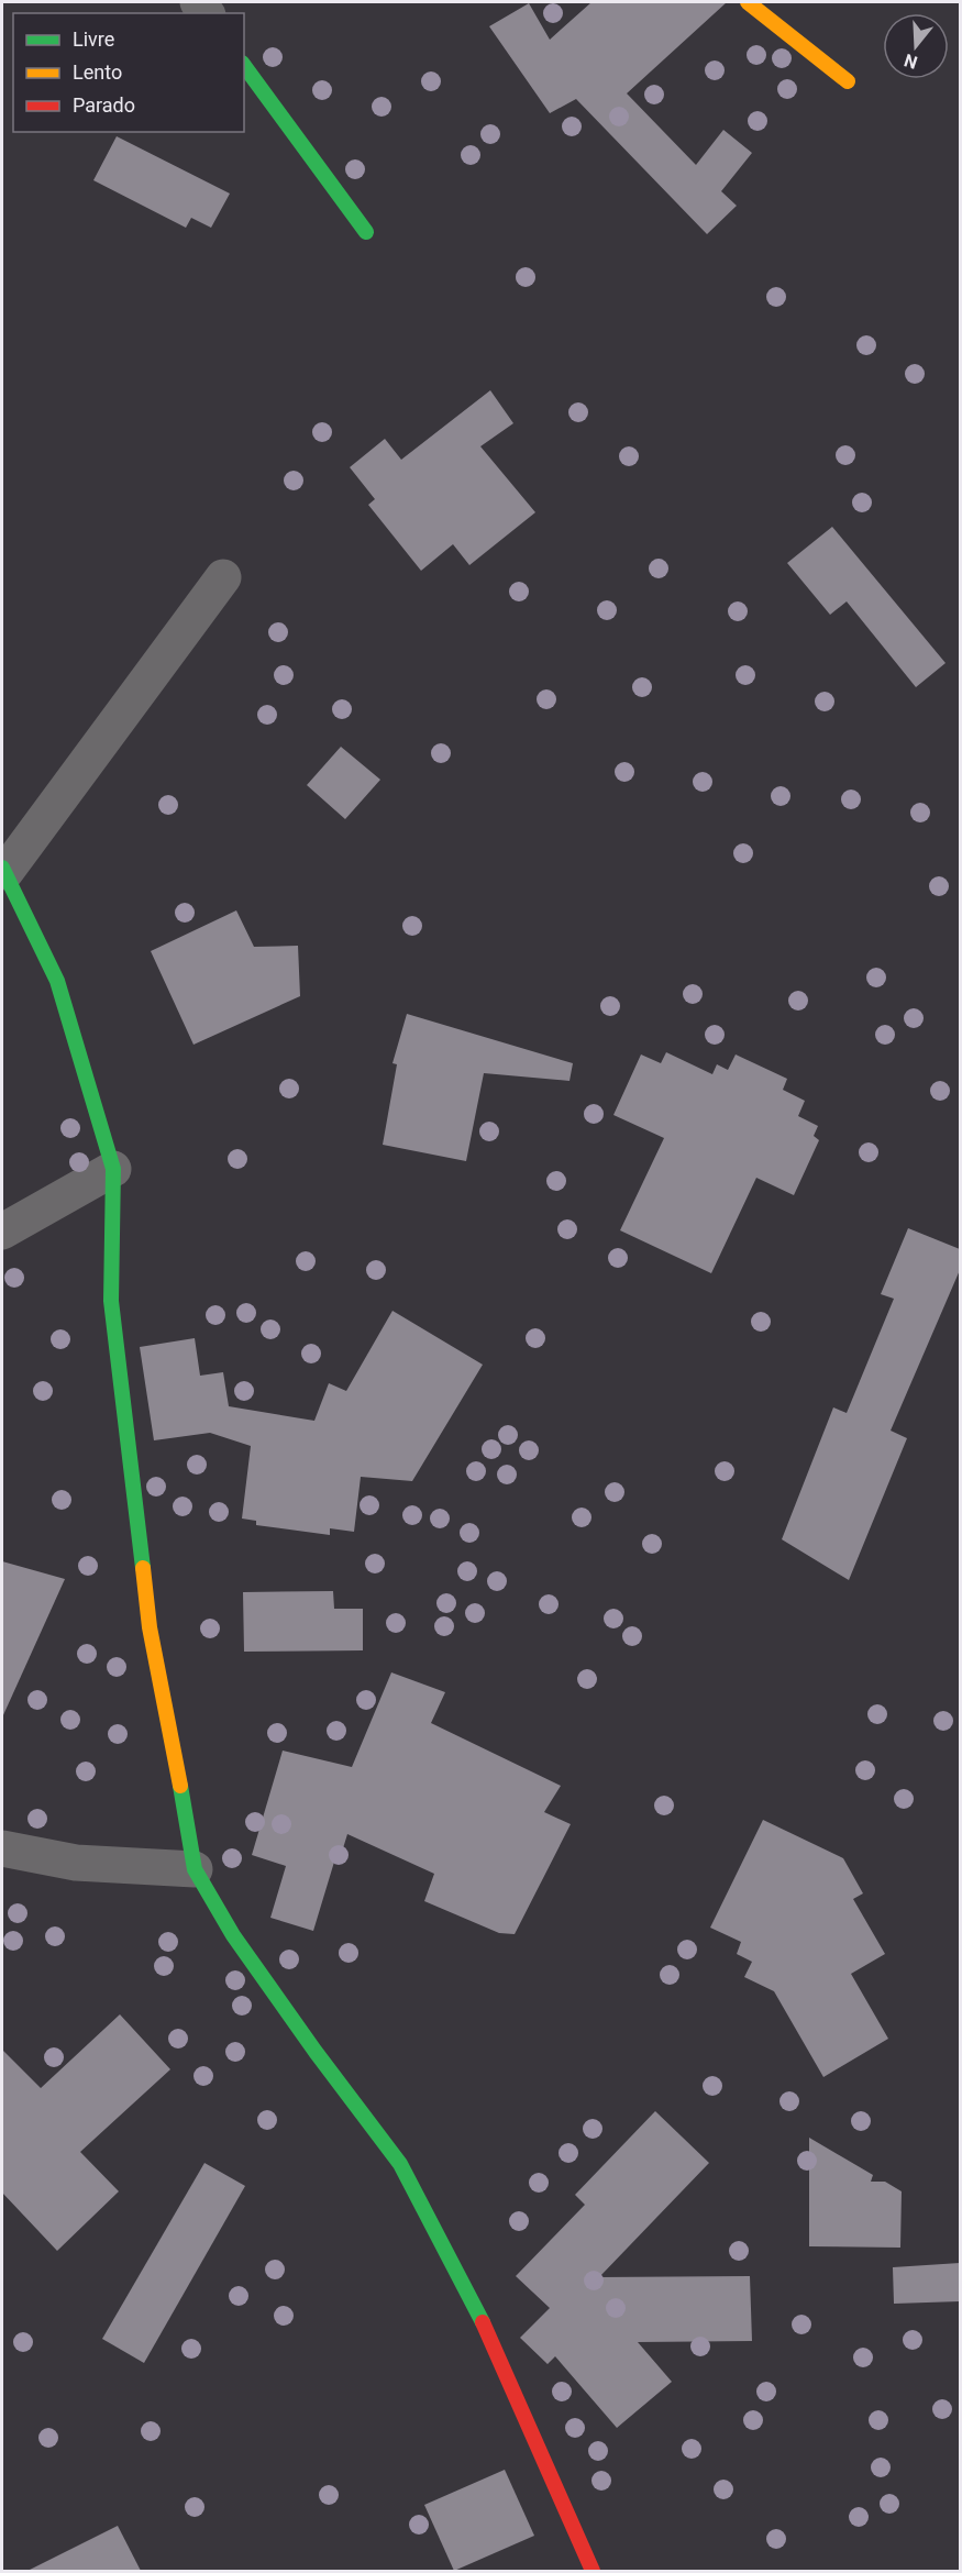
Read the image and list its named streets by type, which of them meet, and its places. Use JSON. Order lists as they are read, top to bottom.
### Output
{
  "legend": ["Livre", "Lento", "Parado"],
  "north": "bottom"
}
